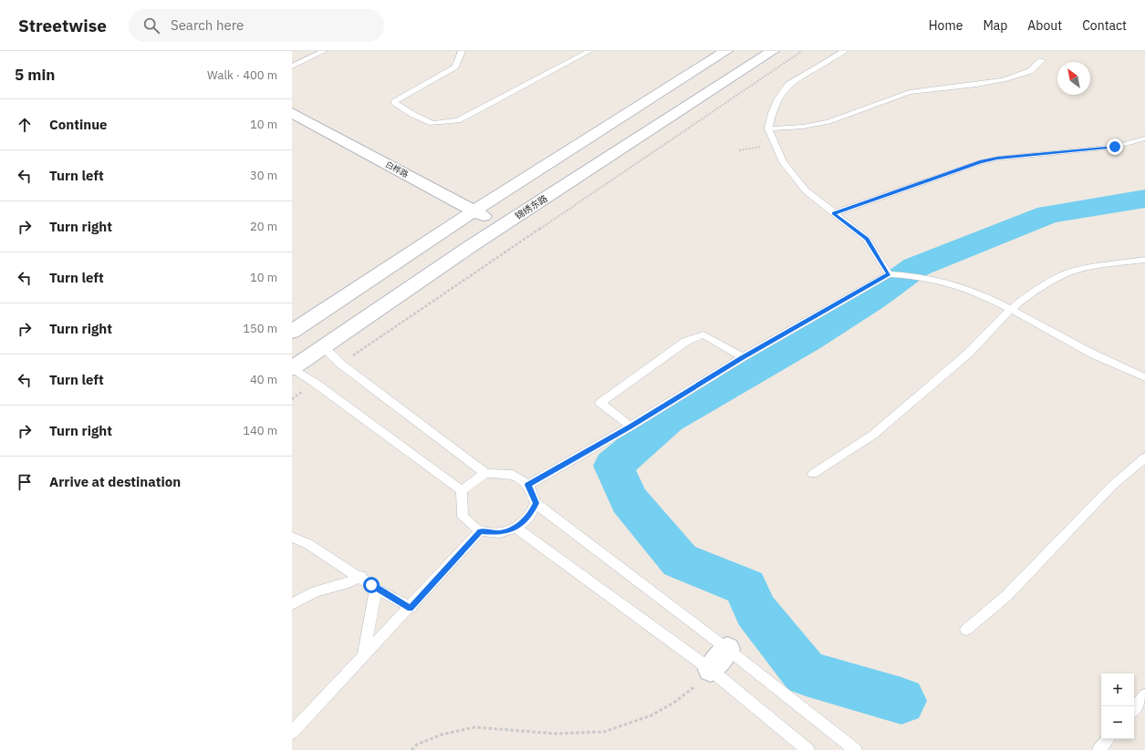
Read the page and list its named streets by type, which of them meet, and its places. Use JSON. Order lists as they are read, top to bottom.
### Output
{
  "streets": {
    "main road": ["白桦路", "锦绣东路"]
  },
  "crossings": [
    ["白桦路", "锦绣东路"]
  ],
  "north": "top left",
  "page": {
    "header": "Streetwise",
    "search": "Search here",
    "nav": [
      "Home",
      "Map",
      "About",
      "Contact"
    ],
    "heading": ["5 min", "Walk · 400 m"],
    "list": [
      ["Continue", "10 m"],
      ["Turn left", "30 m"],
      ["Turn right", "20 m"],
      ["Turn left", "10 m"],
      ["Turn right", "150 m"],
      ["Turn left", "40 m"],
      ["Turn right", "140 m"],
      "Arrive at destination"
    ],
    "map_buttons": ["+", "−"]
  }
}
